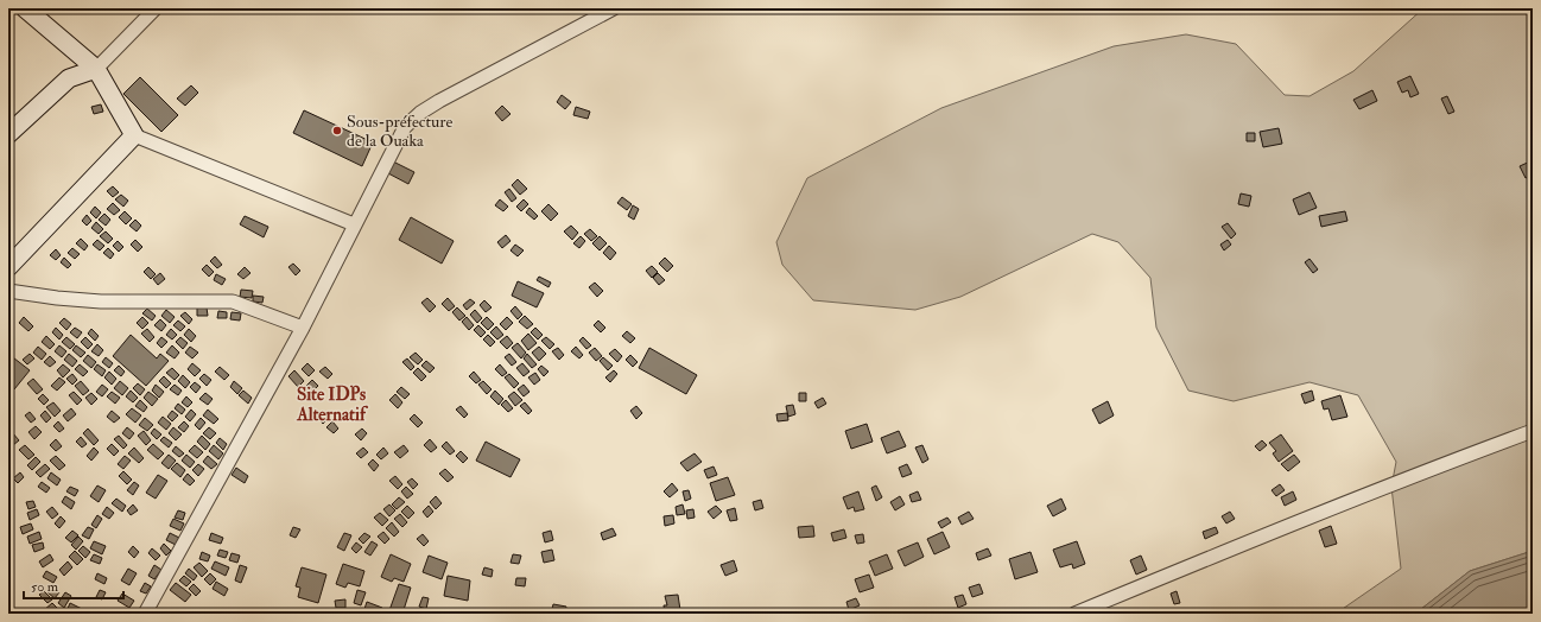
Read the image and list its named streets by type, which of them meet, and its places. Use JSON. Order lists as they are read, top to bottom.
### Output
{
  "districts": ["Site IDPs Alternatif"],
  "places": ["Sous-préfecture de la Ouaka"],
  "scale_bar": "50 m"
}
